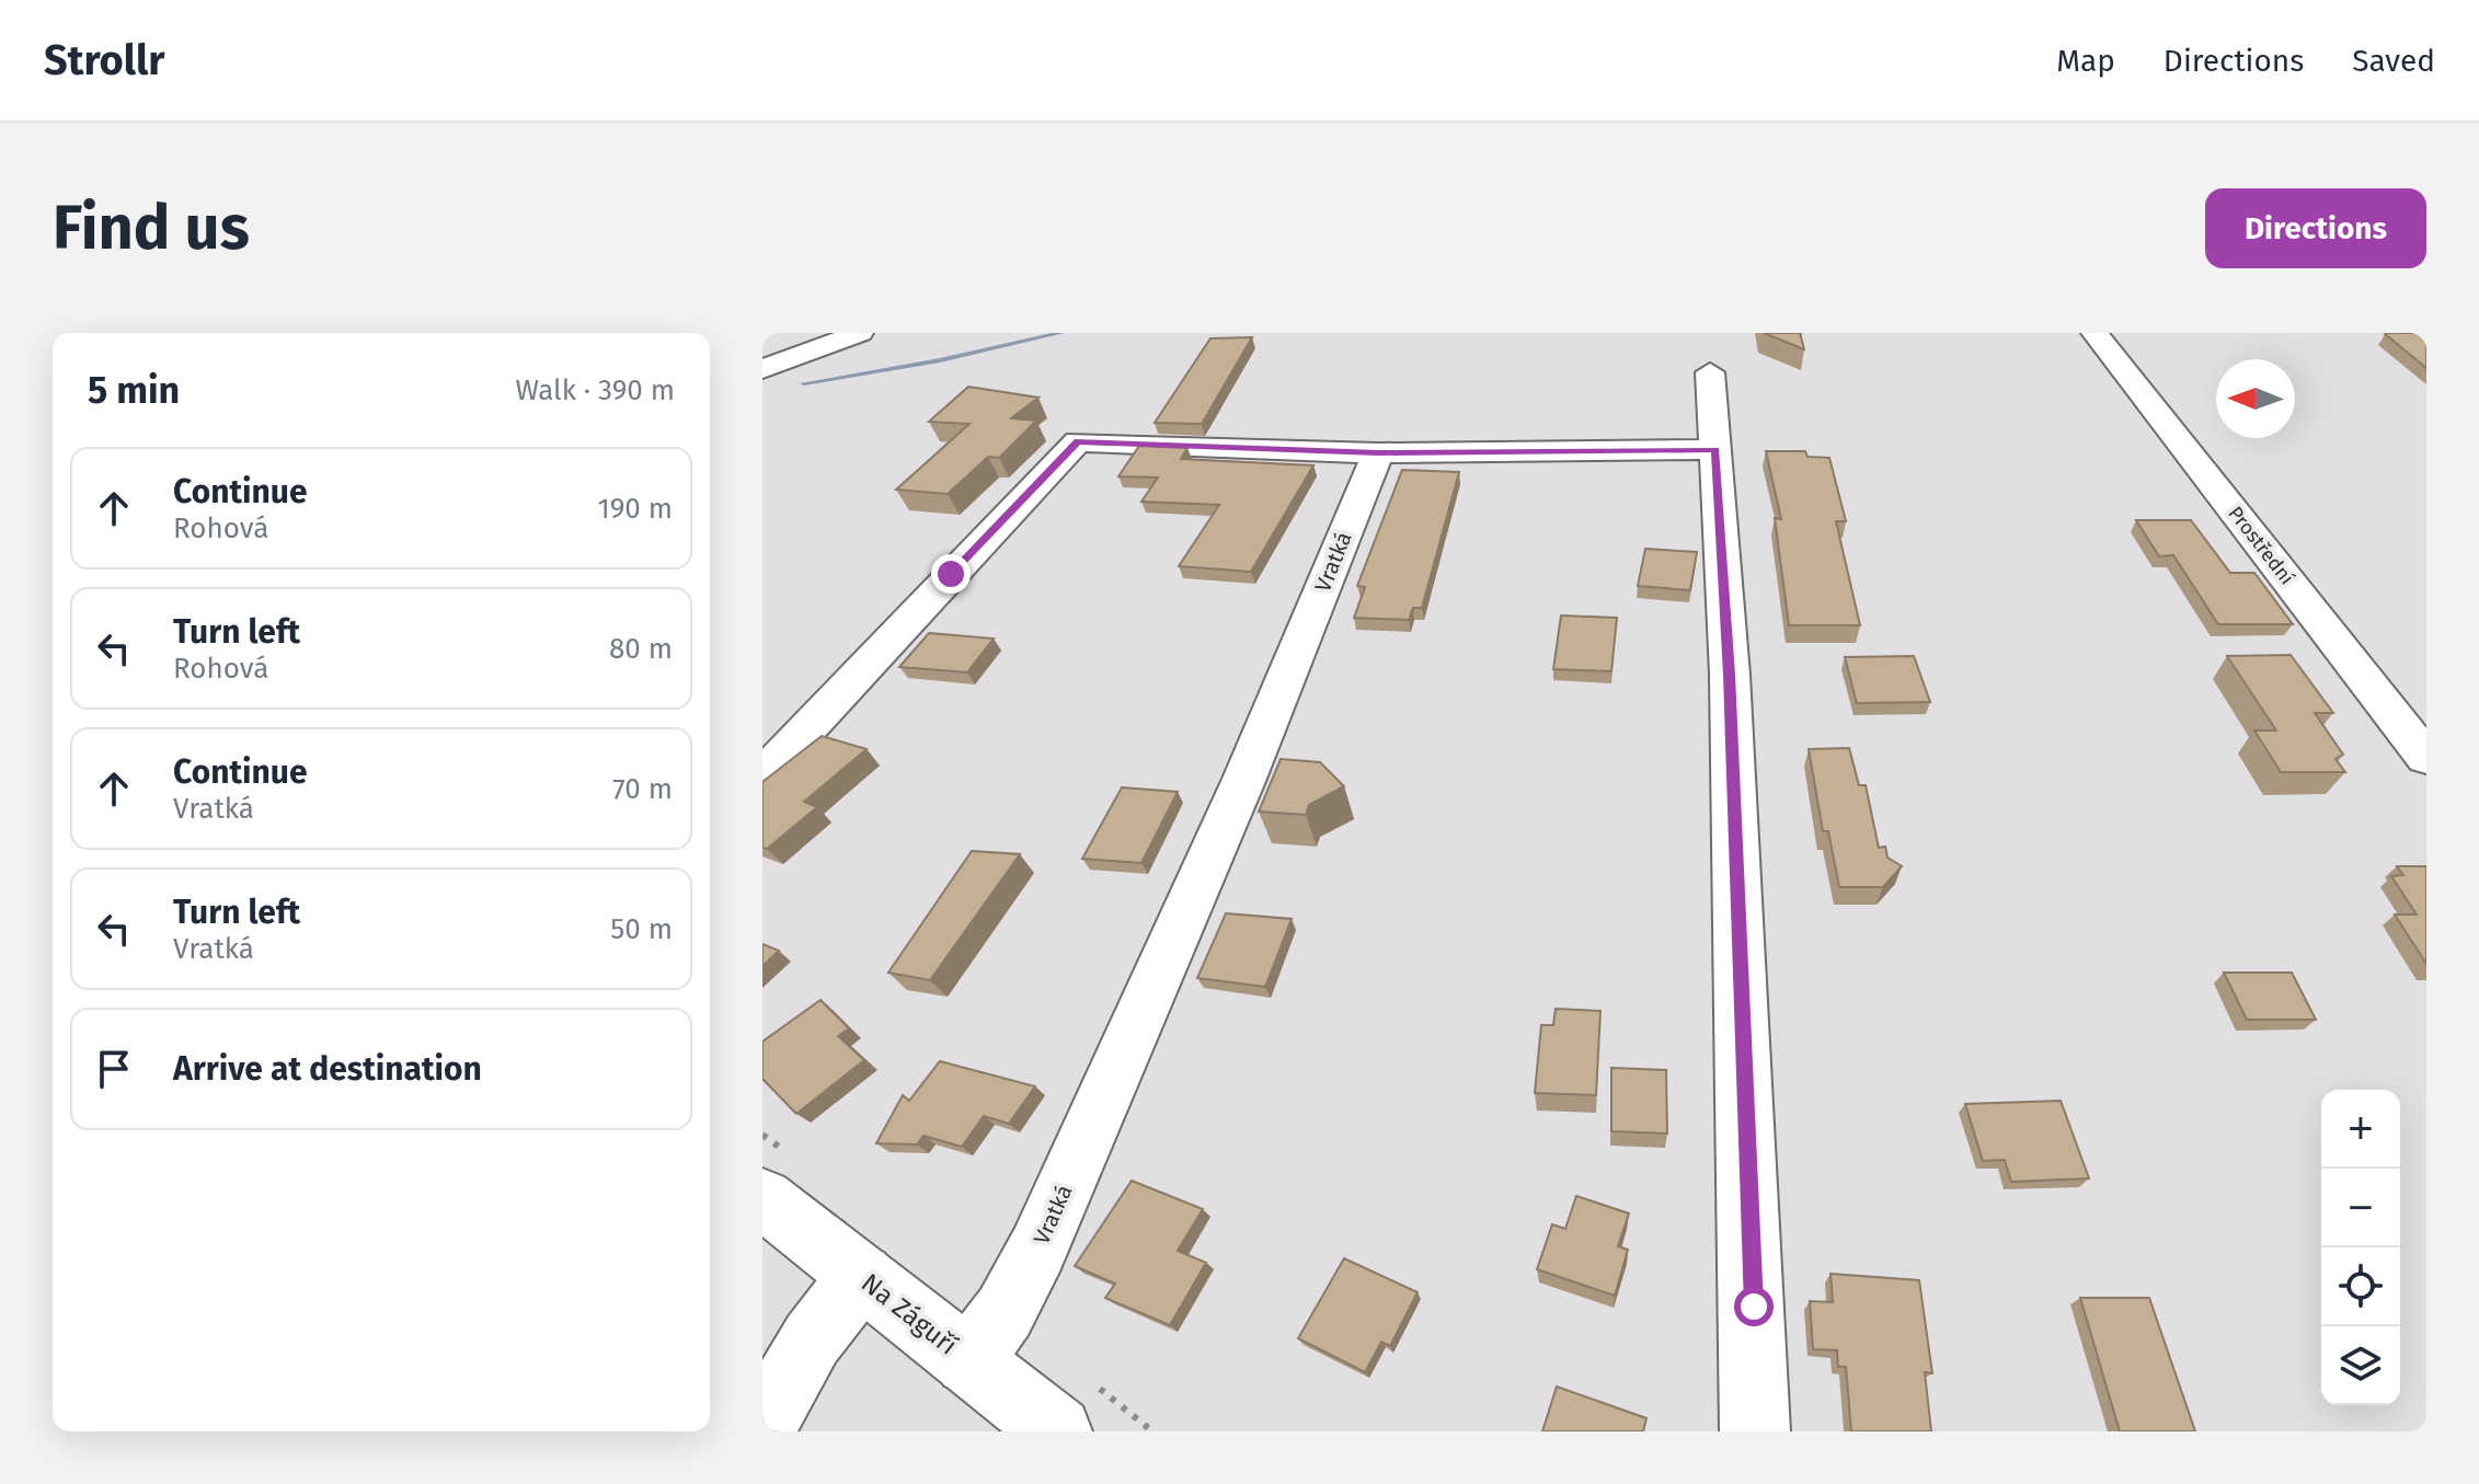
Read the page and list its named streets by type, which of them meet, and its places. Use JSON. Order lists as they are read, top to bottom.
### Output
{
  "streets": {
    "street": ["Prostřední", "Vratká", "Na Záguří"]
  },
  "crossings": [
    ["Vratká", "Na Záguří"]
  ],
  "north": "left",
  "page": {
    "header": "Strollr",
    "nav": ["Map", "Directions", "Saved"],
    "buttons": "Directions",
    "title": "Find us",
    "heading": ["5 min", "Walk · 390 m"],
    "list": [
      ["Continue", "Rohová", "190 m"],
      ["Turn left", "Rohová", "80 m"],
      ["Continue", "Vratká", "70 m"],
      ["Turn left", "Vratká", "50 m"],
      "Arrive at destination"
    ],
    "map_buttons": ["+", "−"]
  }
}
